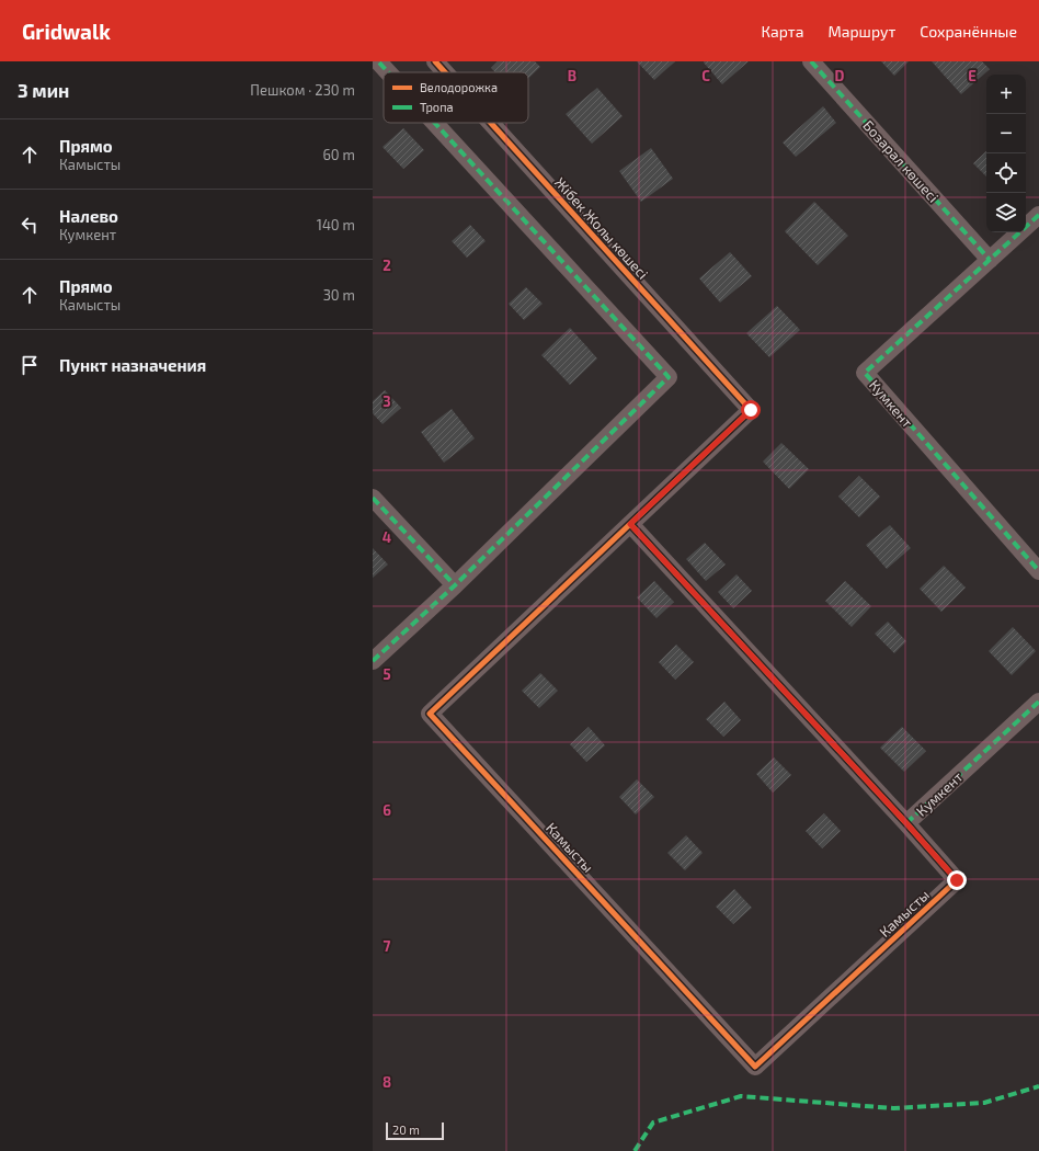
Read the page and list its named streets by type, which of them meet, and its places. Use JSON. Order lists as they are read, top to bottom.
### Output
{
  "streets": {
    "street": [
      "Бозарал көшесі",
      "Жібек Жолы көшесі",
      "Кумкент",
      "Камысты"
    ]
  },
  "crossings": [
    ["Бозарал көшесі", "Кумкент"],
    ["Жібек Жолы көшесі", "Камысты"],
    ["Кумкент", "Камысты"]
  ],
  "legend": ["Велодорожка", "Тропа"],
  "scale_bar": "20 m",
  "page": {
    "header": "Gridwalk",
    "nav": ["Карта", "Маршрут", "Сохранённые"],
    "heading": ["3 мин", "Пешком · 230 m"],
    "map_buttons": ["+", "−"],
    "list": [
      ["Прямо", "Камысты", "60 m"],
      ["Налево", "Кумкент", "140 m"],
      ["Прямо", "Камысты", "30 m"],
      "Пункт назначения"
    ],
    "scale": "20 m"
  },
  "grid": {
    "columns": [
      "B",
      "C",
      "D",
      "E"
    ],
    "rows": [
      "2",
      "3",
      "4",
      "5",
      "6",
      "7",
      "8"
    ]
  }
}
